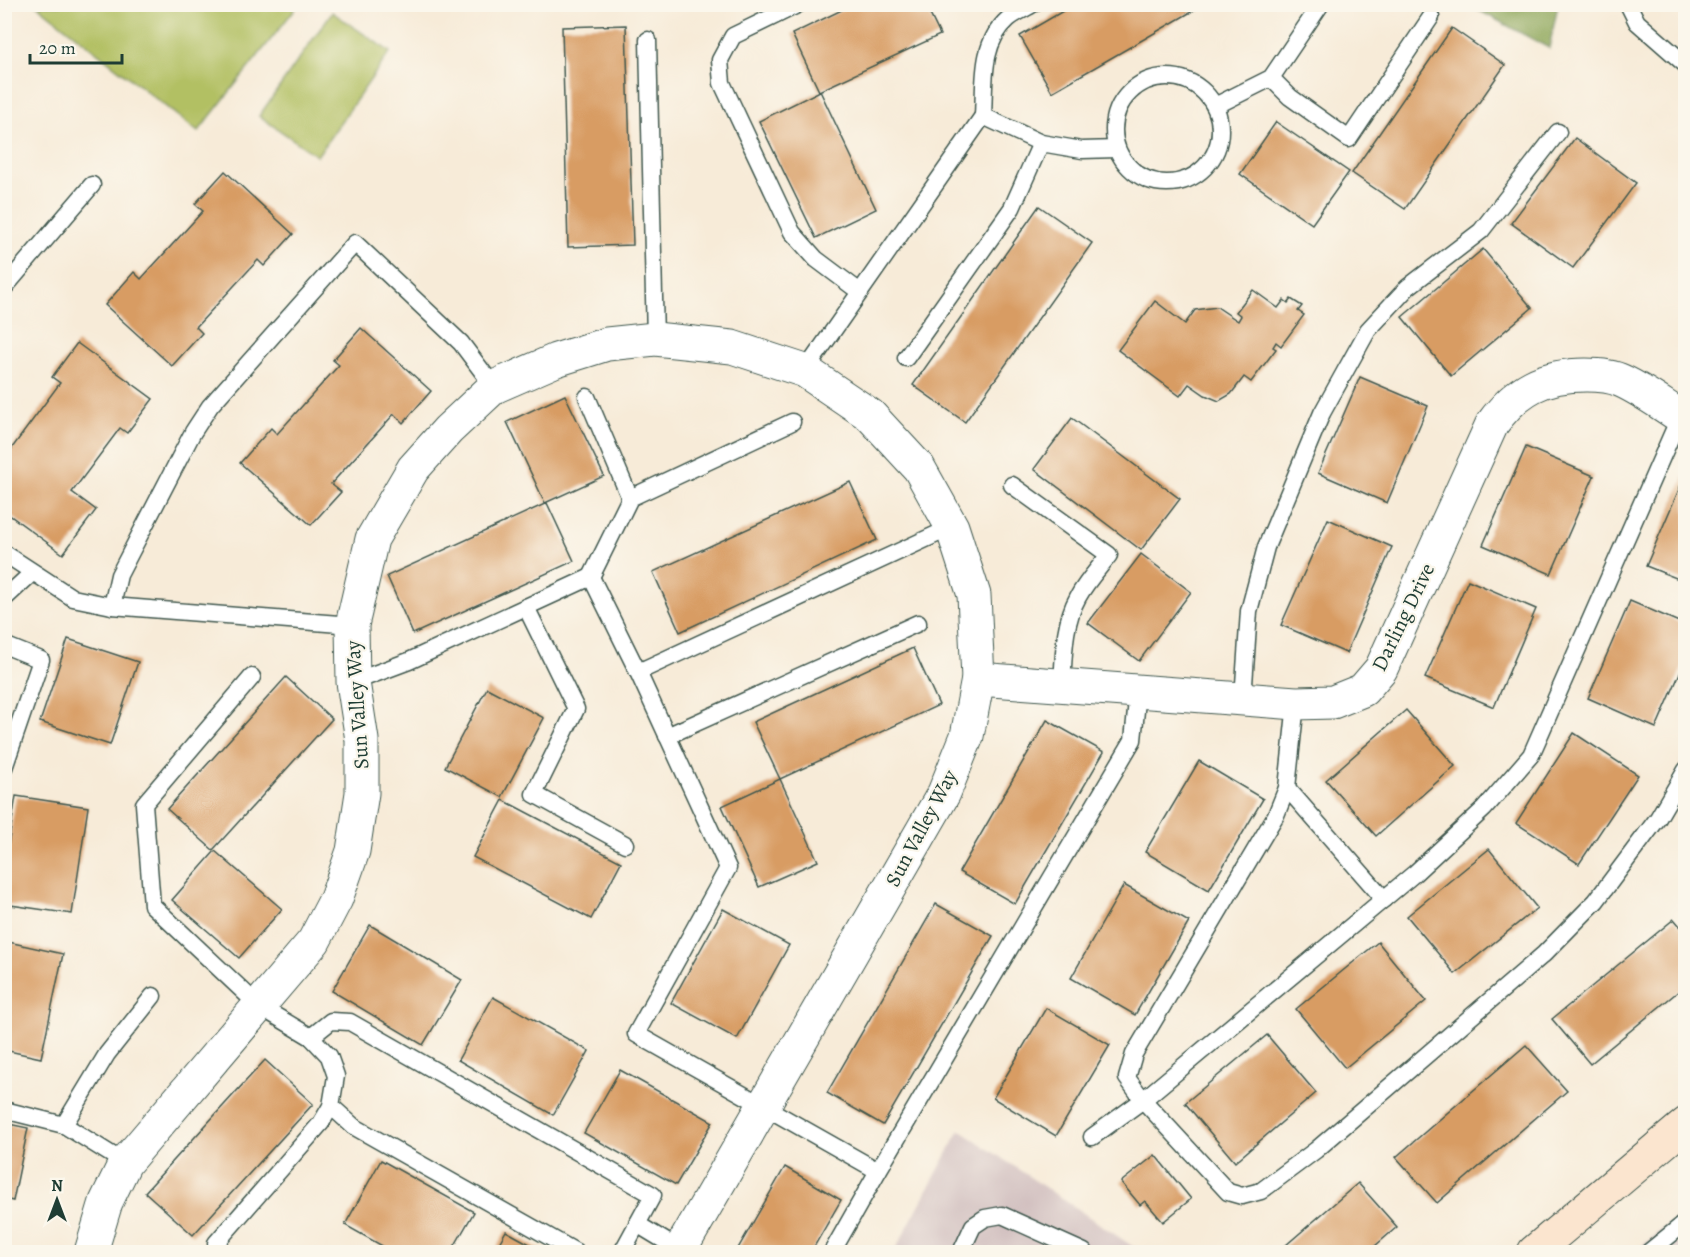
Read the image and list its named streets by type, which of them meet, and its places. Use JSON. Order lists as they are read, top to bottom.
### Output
{
  "streets": {
    "street": ["Darling Drive", "Sun Valley Way"]
  },
  "crossings": [
    ["Darling Drive", "Sun Valley Way"]
  ],
  "scale_bar": "20 m",
  "north": "top"
}
